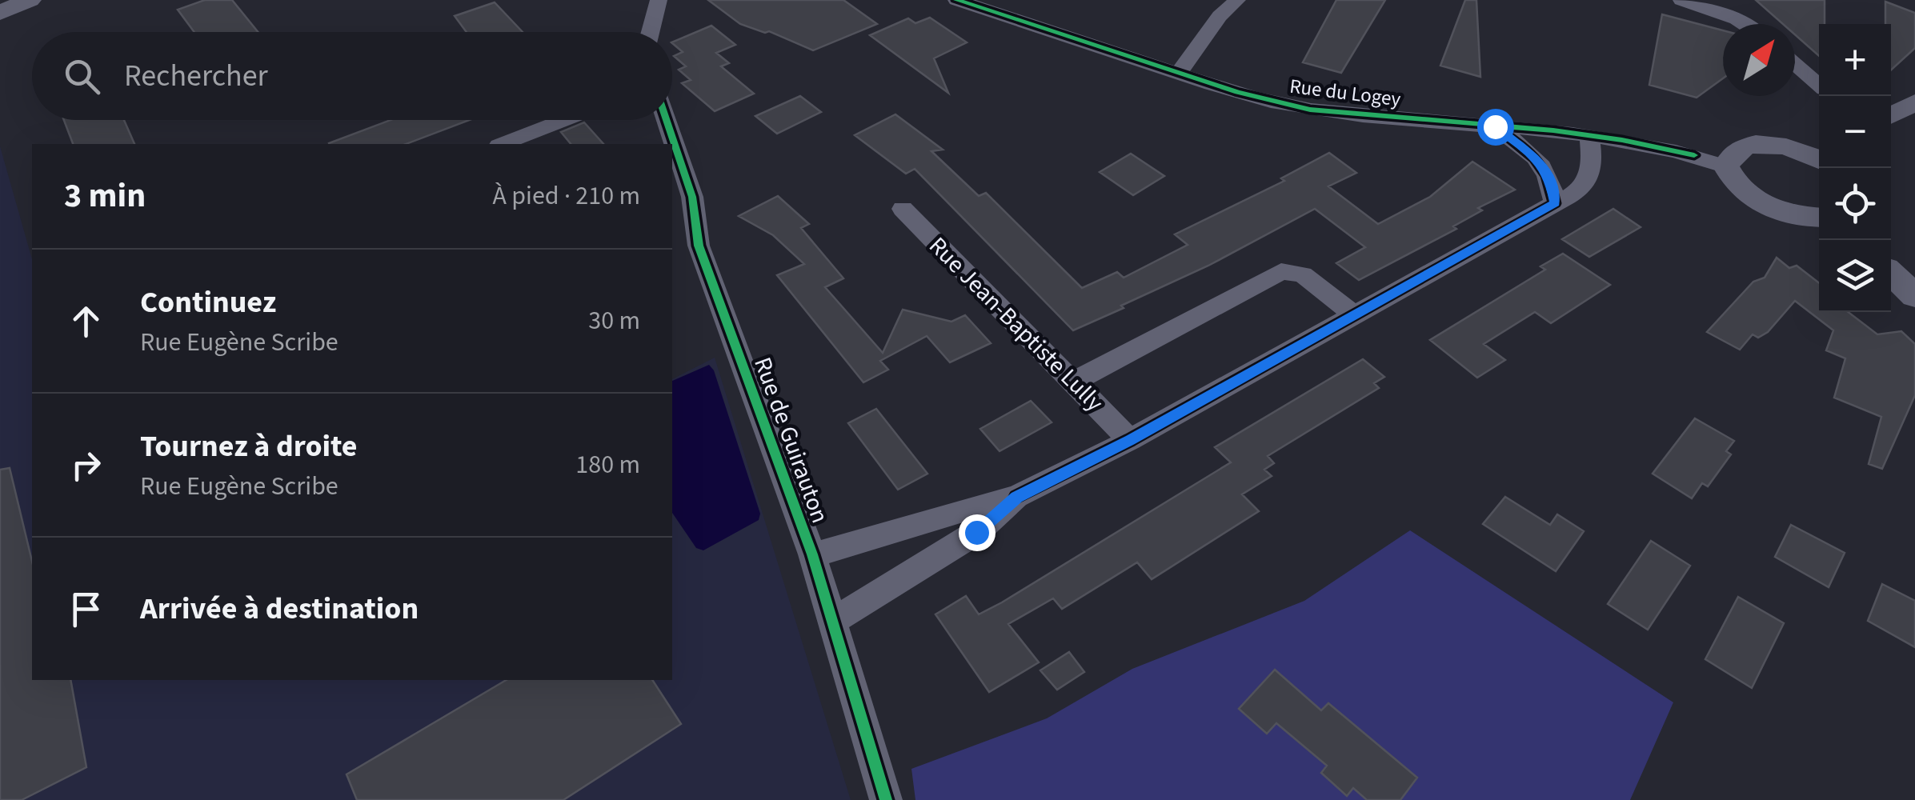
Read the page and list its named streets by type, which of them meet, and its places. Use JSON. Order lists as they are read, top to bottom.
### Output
{
  "streets": {
    "street": ["Rue du Logey", "Rue Jean-Baptiste Lully", "Rue de Guirauton"]
  },
  "north": "top right",
  "page": {
    "map_buttons": ["+", "−"],
    "search": "Rechercher",
    "heading": ["3 min", "À pied · 210 m"],
    "list": [
      ["Continuez", "Rue Eugène Scribe", "30 m"],
      ["Tournez à droite", "Rue Eugène Scribe", "180 m"],
      "Arrivée à destination"
    ]
  }
}
